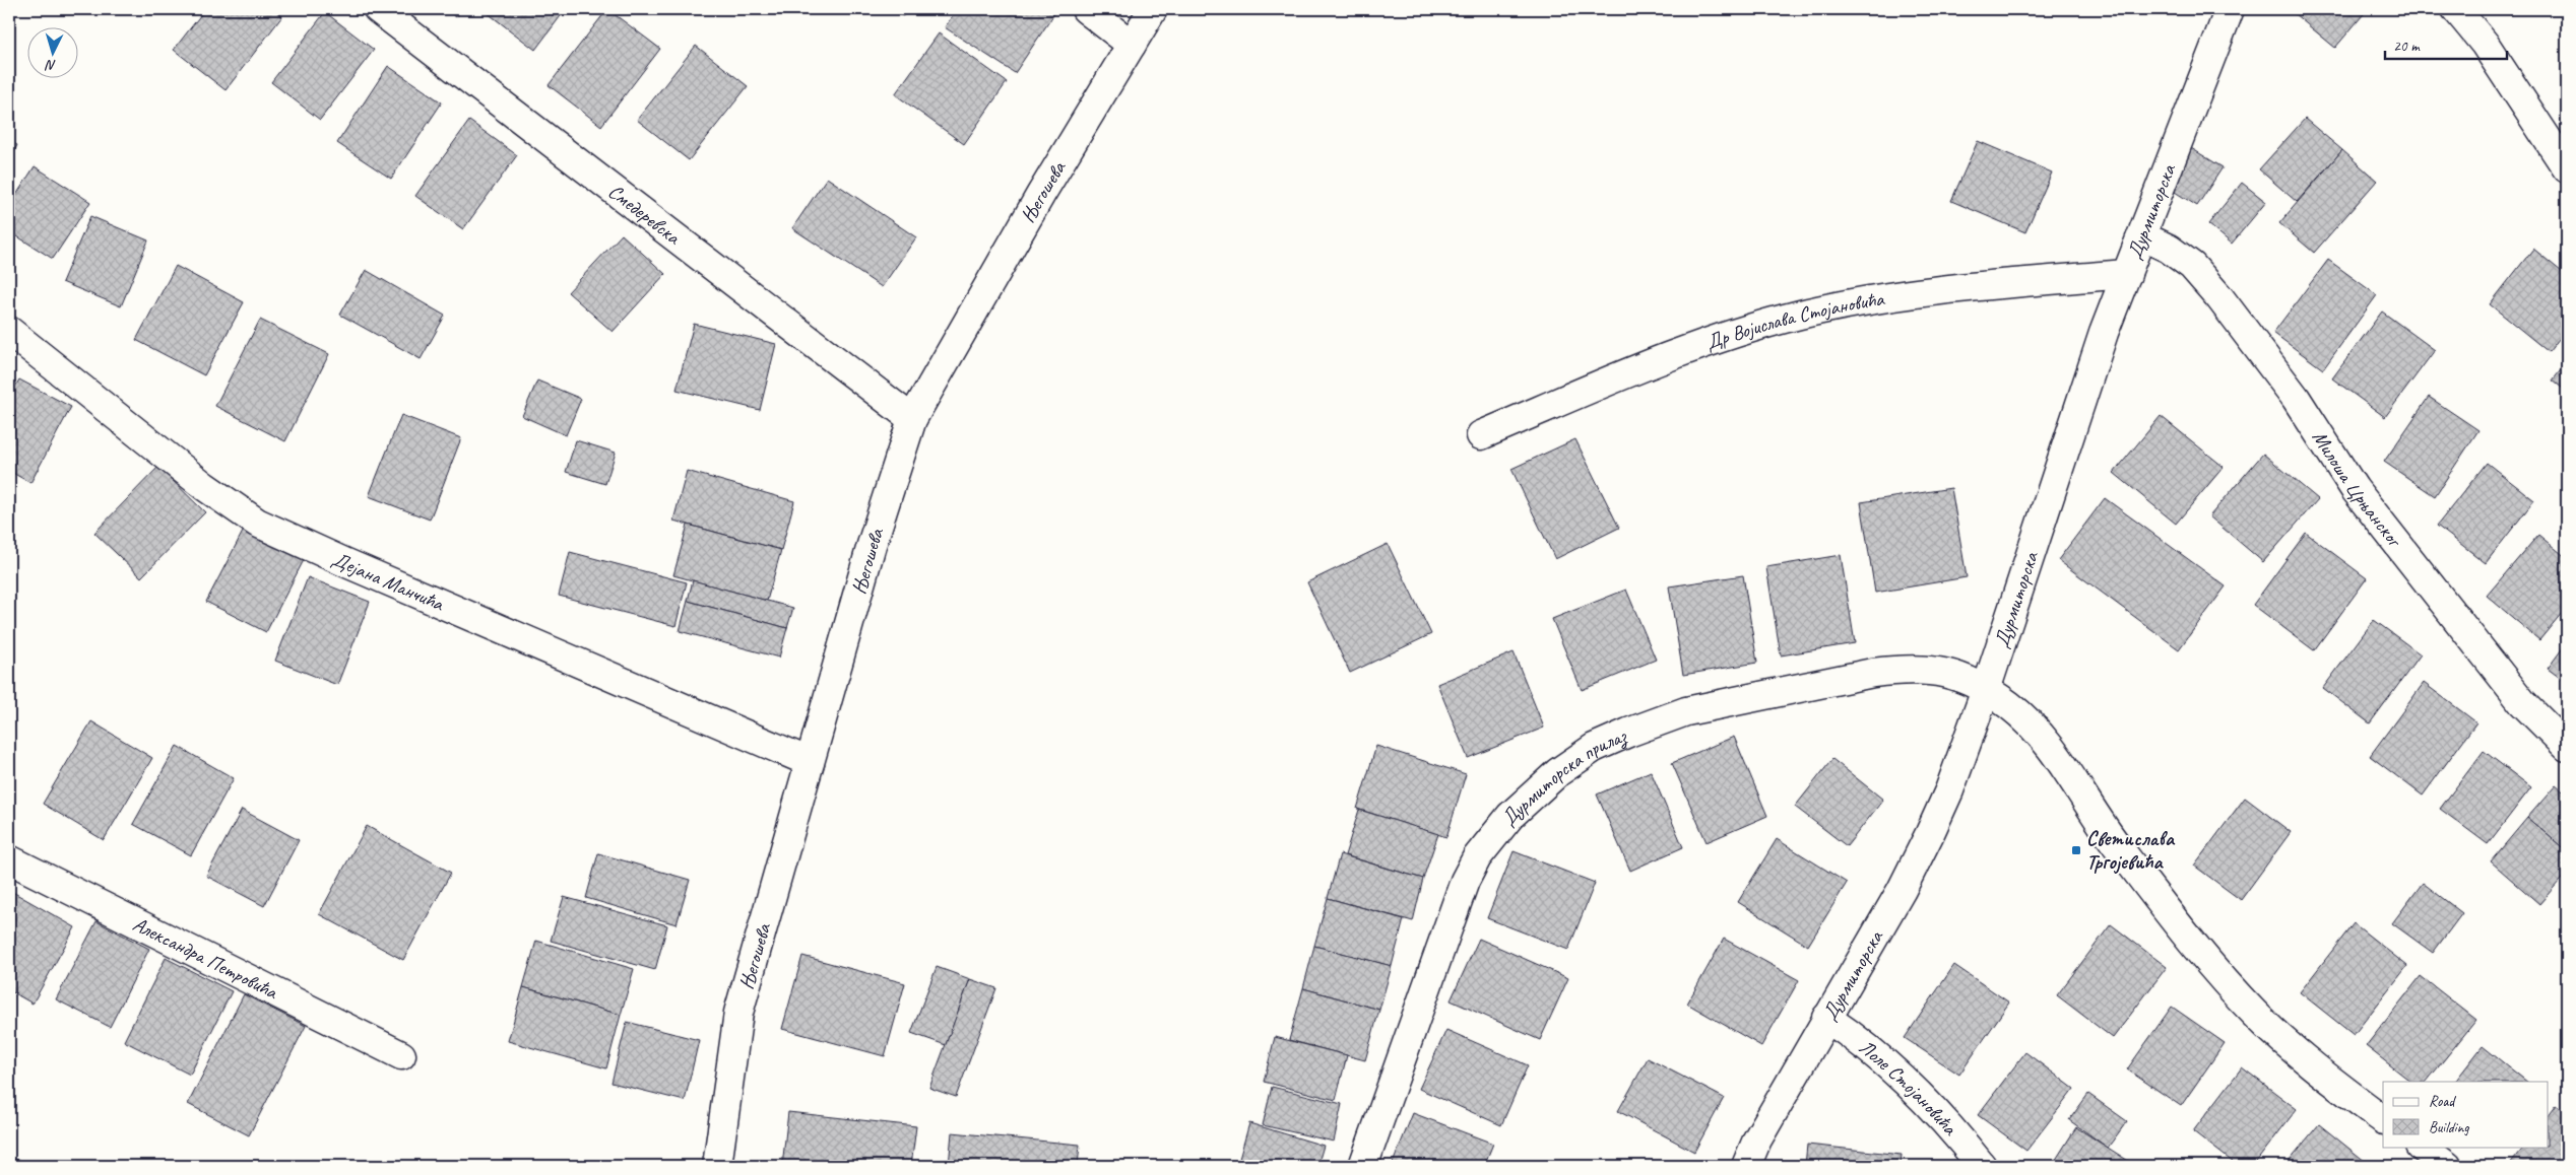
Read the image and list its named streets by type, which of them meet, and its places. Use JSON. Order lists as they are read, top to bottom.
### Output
{
  "streets": {
    "street": [
      "Његошева",
      "Дурмиторска",
      "Смедеревска",
      "Др Војислава Стојановића",
      "Милоша Црњанског",
      "Дејана Манчића",
      "Дурмиторска прилаз",
      "Александра Петровића",
      "Лоле Стојановића"
    ]
  },
  "crossings": [
    ["Његошева", "Смедеревска"],
    ["Његошева", "Дејана Манчића"],
    ["Дурмиторска", "Др Војислава Стојановића"],
    ["Дурмиторска", "Милоша Црњанског"],
    ["Дурмиторска", "Дурмиторска прилаз"],
    ["Дурмиторска", "Лоле Стојановића"]
  ],
  "places": {
    "transit": ["Светислава Тргојевића"]
  },
  "legend": ["Road", "Building"],
  "scale_bar": "20 m",
  "north": "bottom"
}
